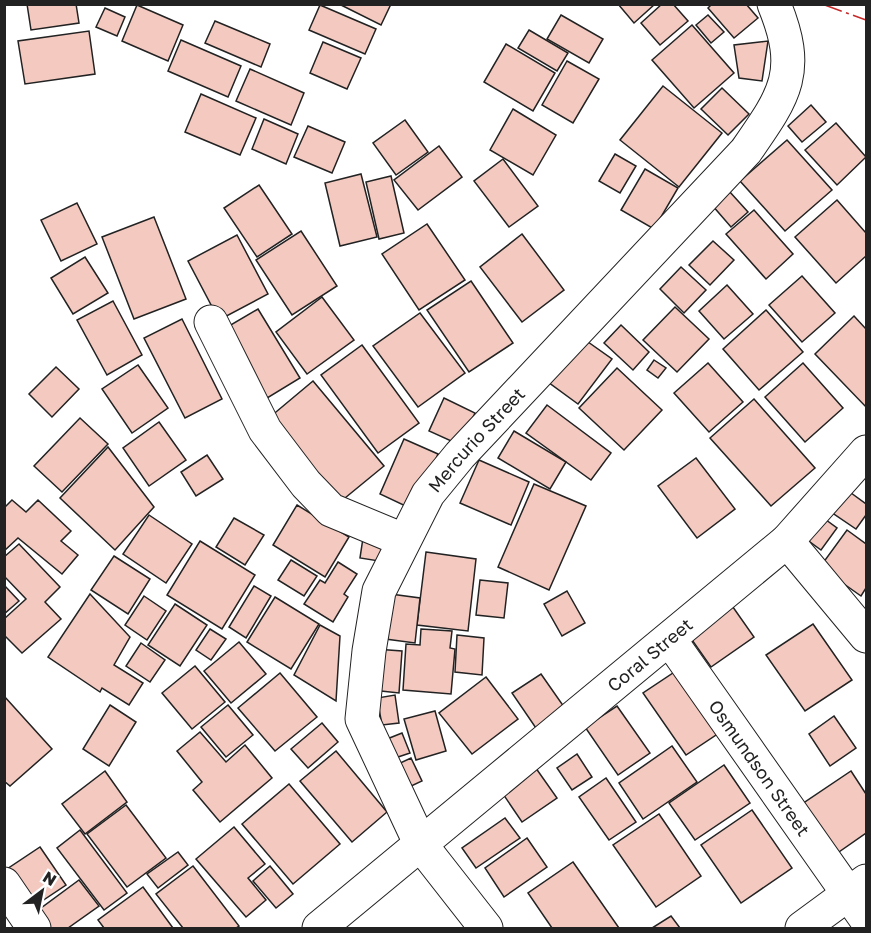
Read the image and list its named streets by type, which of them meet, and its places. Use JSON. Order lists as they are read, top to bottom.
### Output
{
  "streets": {
    "street": ["Mercurio Street", "Coral Street", "Osmundson Street"]
  },
  "crossings": [
    ["Mercurio Street", "Coral Street"],
    ["Coral Street", "Osmundson Street"]
  ],
  "north": "top right"
}
